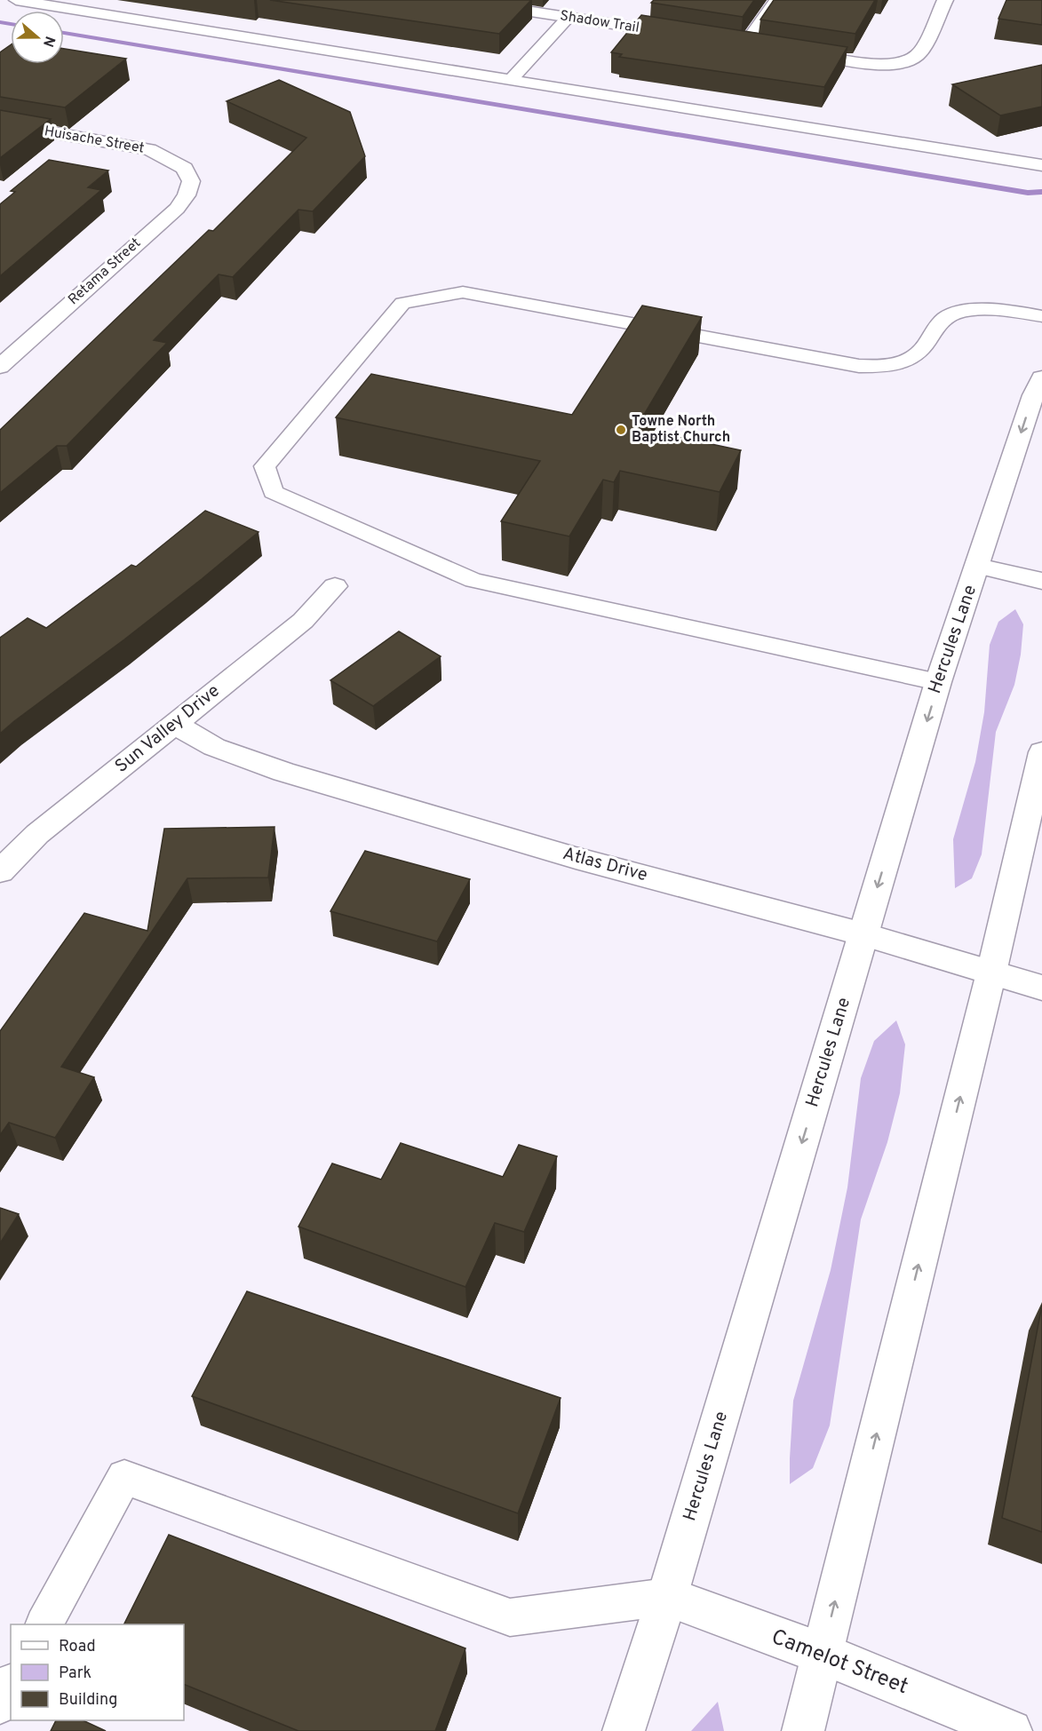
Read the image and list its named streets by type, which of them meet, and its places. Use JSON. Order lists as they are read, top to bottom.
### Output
{
  "streets": {
    "street": [
      "Shadow Trail",
      "Huisache Street",
      "Retama Street",
      "Hercules Lane",
      "Sun Valley Drive",
      "Atlas Drive",
      "Camelot Street"
    ]
  },
  "crossings": [
    ["Huisache Street", "Retama Street"],
    ["Hercules Lane", "Atlas Drive"],
    ["Hercules Lane", "Camelot Street"],
    ["Sun Valley Drive", "Atlas Drive"]
  ],
  "places": ["Towne North Baptist Church"],
  "legend": ["Road", "Park", "Building"],
  "north": "right"
}
